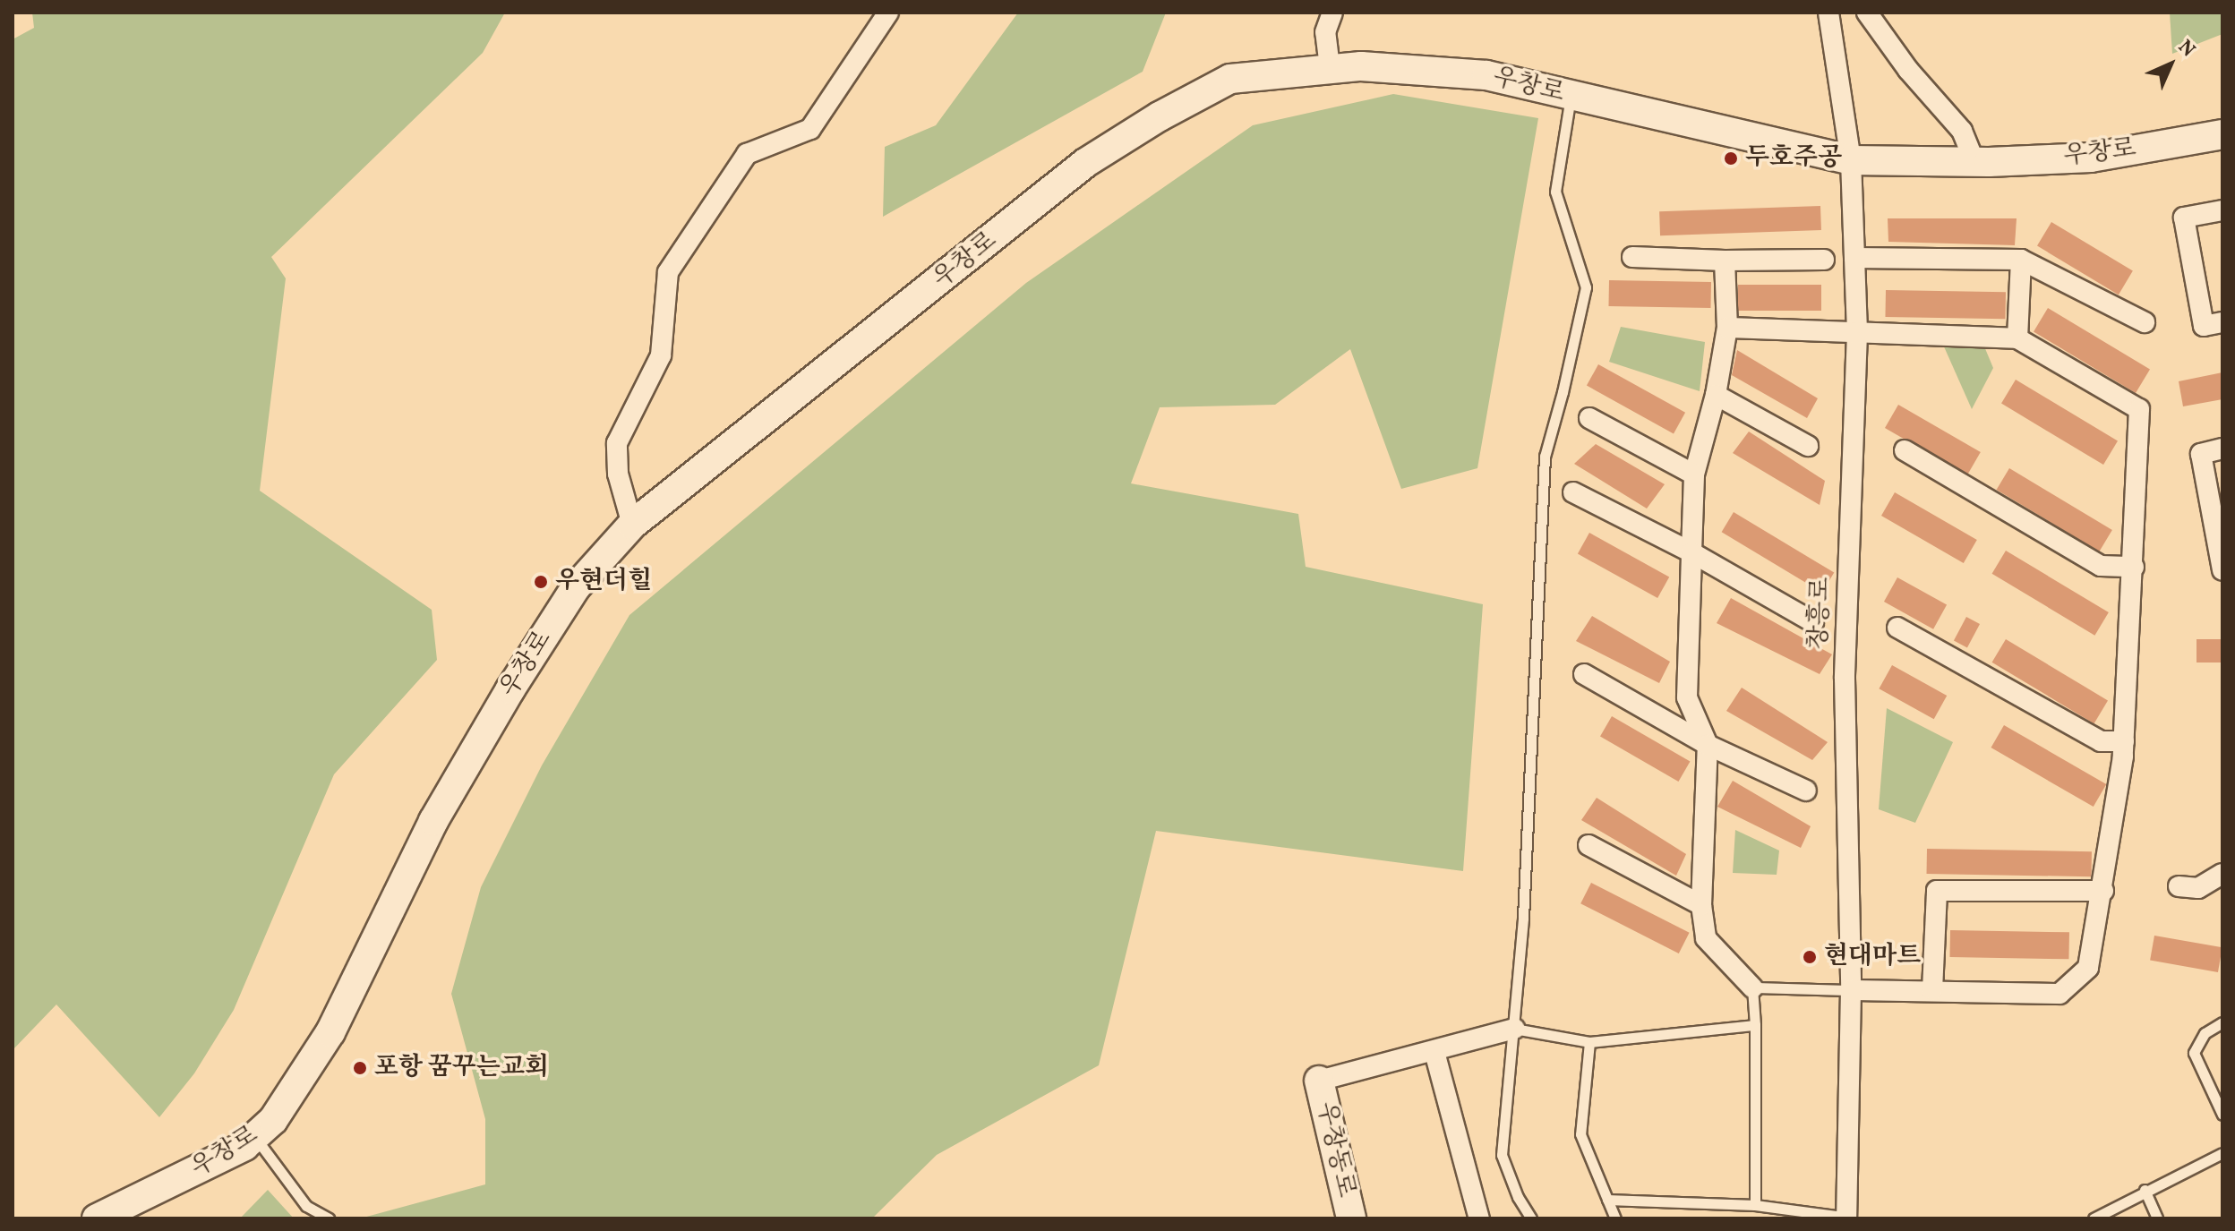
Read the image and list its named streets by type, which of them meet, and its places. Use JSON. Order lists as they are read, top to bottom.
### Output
{
  "streets": {
    "main road": ["우창로", "우창동로"],
    "street": ["창흥로"]
  },
  "crossings": [
    ["우창로", "창흥로"]
  ],
  "places": [
    "두호주공",
    "우현더힐",
    "현대마트",
    "포항 꿈꾸는교회"
  ],
  "north": "top right"
}
